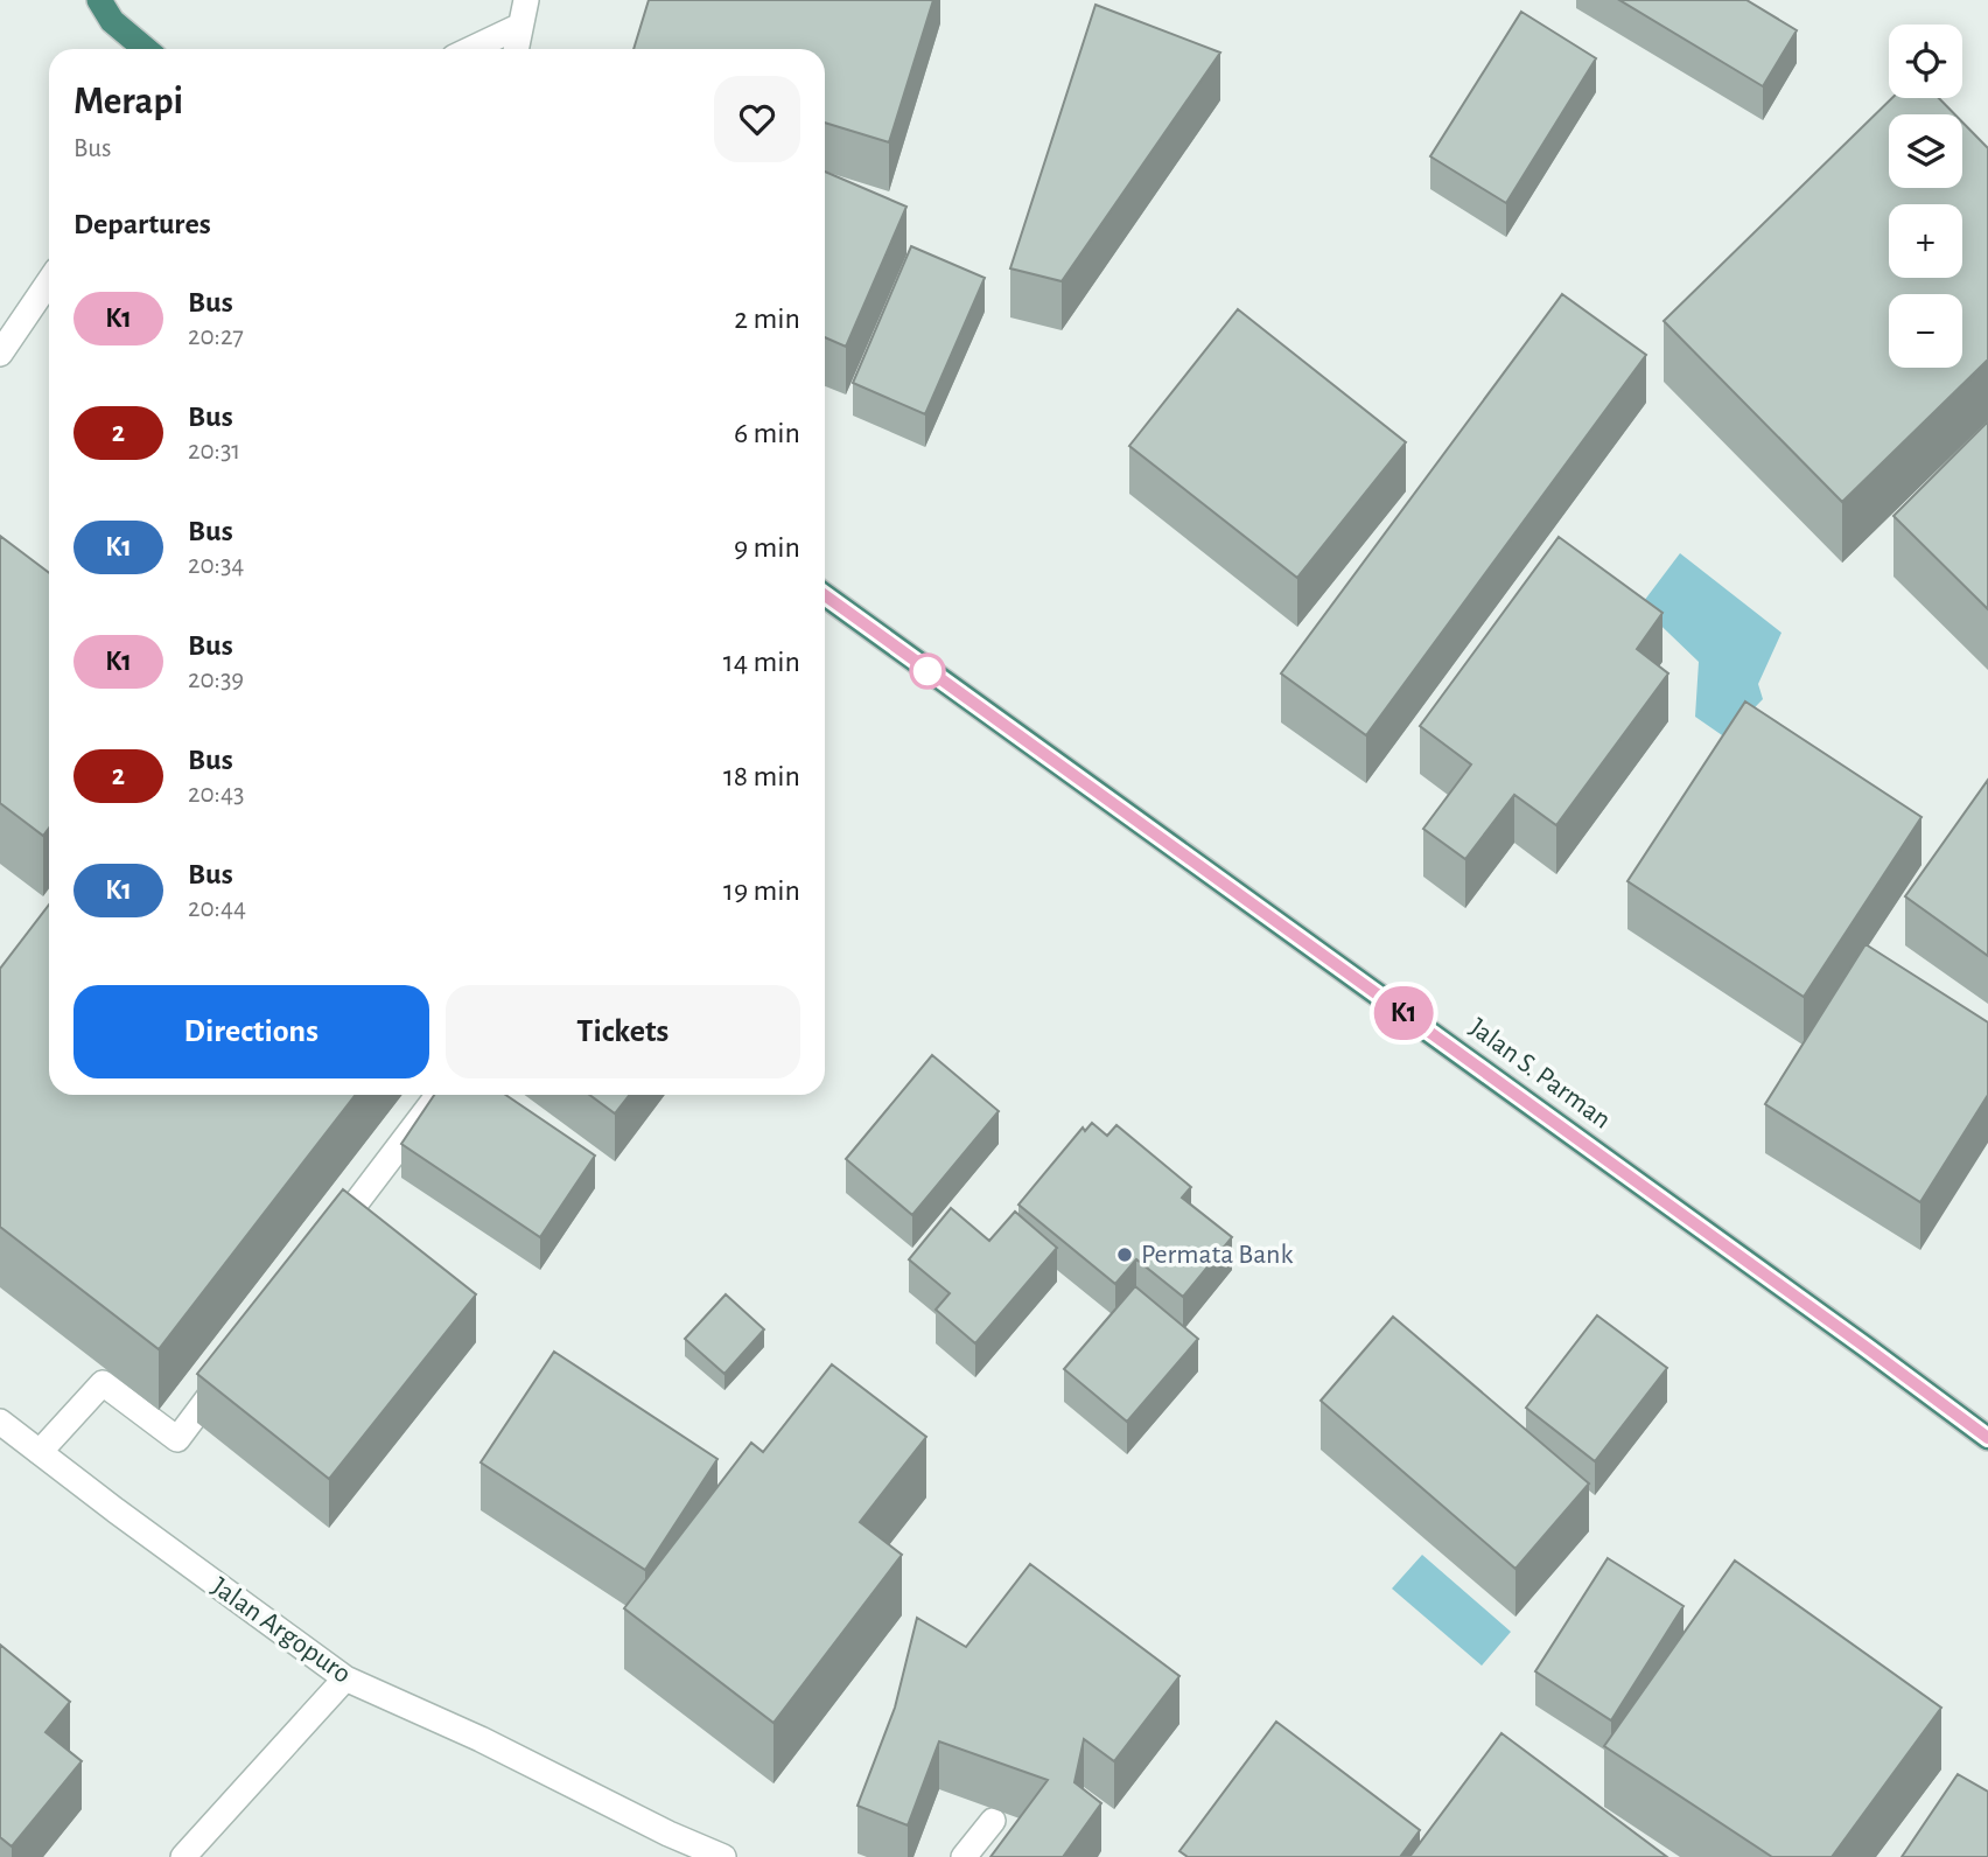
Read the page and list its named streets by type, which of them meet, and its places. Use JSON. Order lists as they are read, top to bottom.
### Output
{
  "streets": {
    "highway": ["Jalan S. Parman"],
    "street": ["Jalan Argopuro"]
  },
  "places": ["Permata Bank"],
  "lines": ["bus line K1"],
  "page": {
    "on_map": "K1",
    "map_buttons": ["+", "−"],
    "heading": [
      ["Merapi", "Bus"],
      "Departures"
    ],
    "list": [
      {
        "mark": "K1",
        "name": "Bus",
        "note": "20:27",
        "value": "2 min"
      },
      {
        "mark": "2",
        "name": "Bus",
        "note": "20:31",
        "value": "6 min"
      },
      {
        "mark": "K1",
        "name": "Bus",
        "note": "20:34",
        "value": "9 min"
      },
      {
        "mark": "K1",
        "name": "Bus",
        "note": "20:39",
        "value": "14 min"
      },
      {
        "mark": "2",
        "name": "Bus",
        "note": "20:43",
        "value": "18 min"
      },
      {
        "mark": "K1",
        "name": "Bus",
        "note": "20:44",
        "value": "19 min"
      }
    ],
    "buttons": ["Directions", "Tickets"]
  }
}
